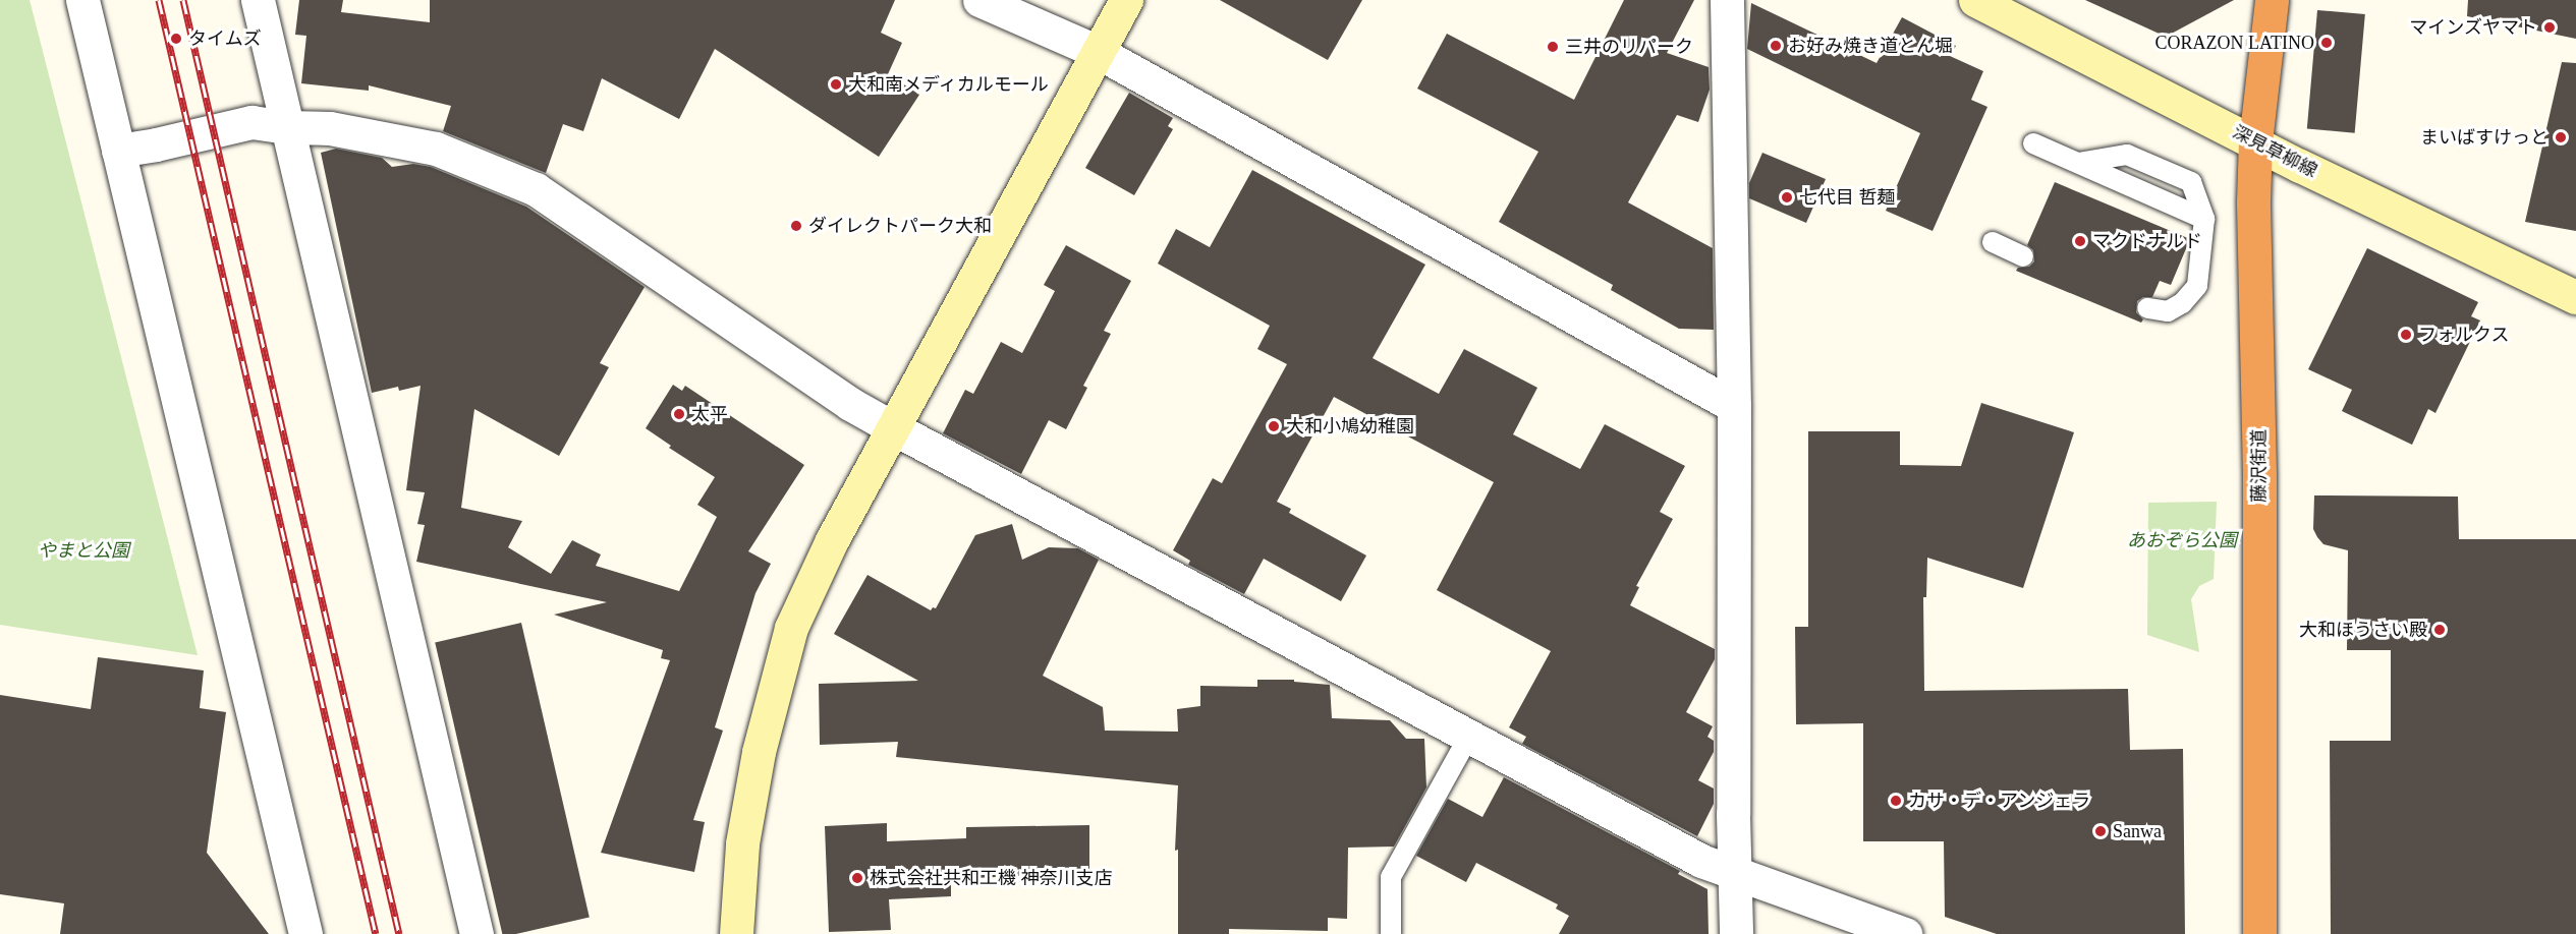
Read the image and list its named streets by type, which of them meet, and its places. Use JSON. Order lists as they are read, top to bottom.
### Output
{
  "streets": {
    "highway": ["藤沢街道"],
    "street": ["深見草柳線"]
  },
  "crossings": [
    ["深見草柳線", "藤沢街道"]
  ],
  "parks": ["あおぞら公園", "やまと公園"],
  "places": [
    "マインズヤマト",
    "タイムズ",
    "CORAZON LATINO",
    "お好み焼き道とん堀",
    "三井のリパーク",
    "大和南メディカルモール",
    "まいばすけっと",
    "七代目 哲麺",
    "ダイレクトパーク大和",
    "マクドナルド",
    "フォルクス",
    "太平",
    "大和小鳩幼稚園",
    "大和ほうさい殿",
    "カサ・デ・アンジェラ",
    "Sanwa",
    "株式会社共和工機 神奈川支店"
  ]
}
